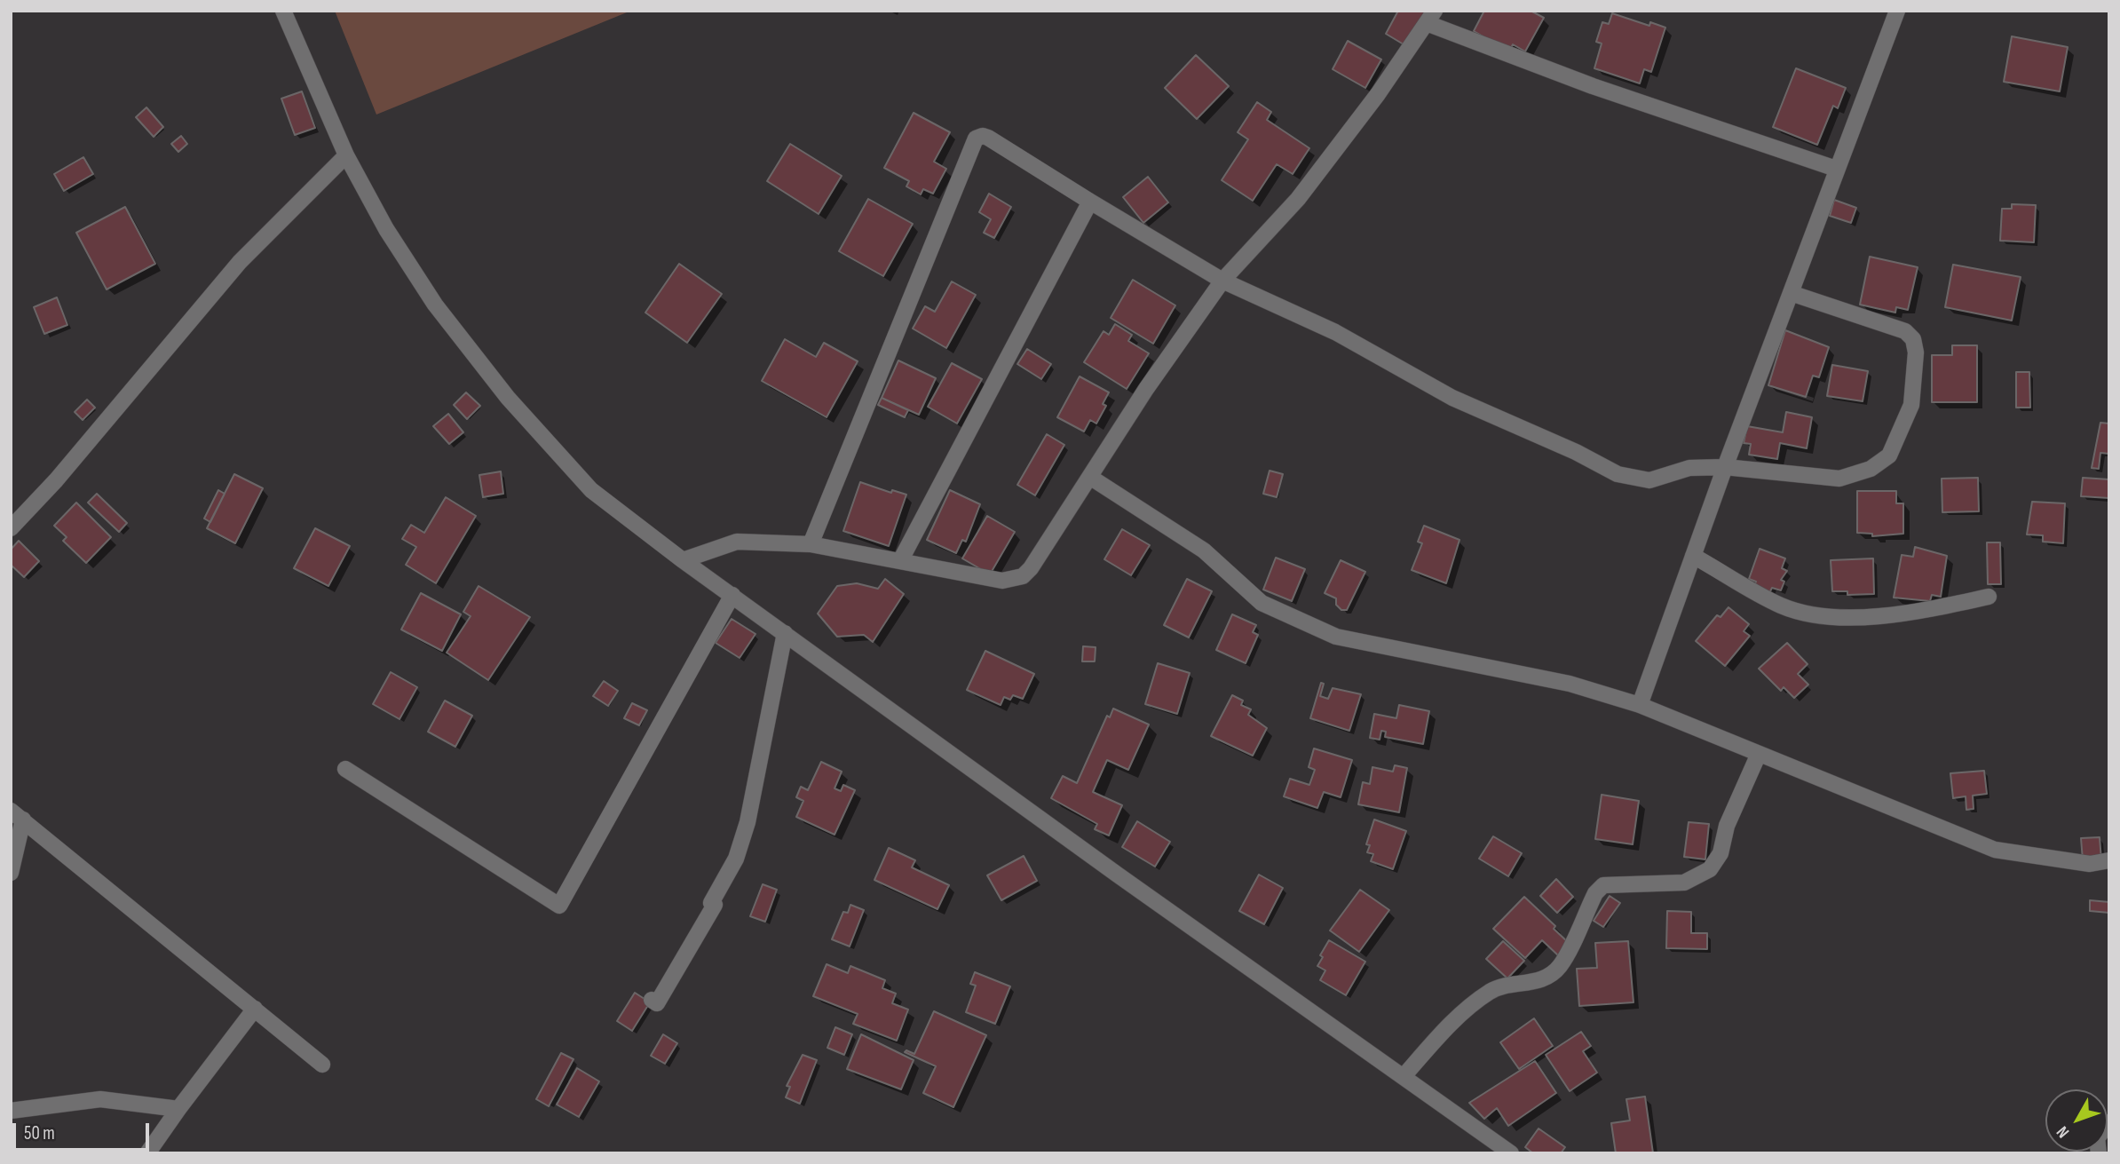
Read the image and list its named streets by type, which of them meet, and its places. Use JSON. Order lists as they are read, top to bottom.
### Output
{
  "scale_bar": "50 m",
  "north": "bottom left"
}
